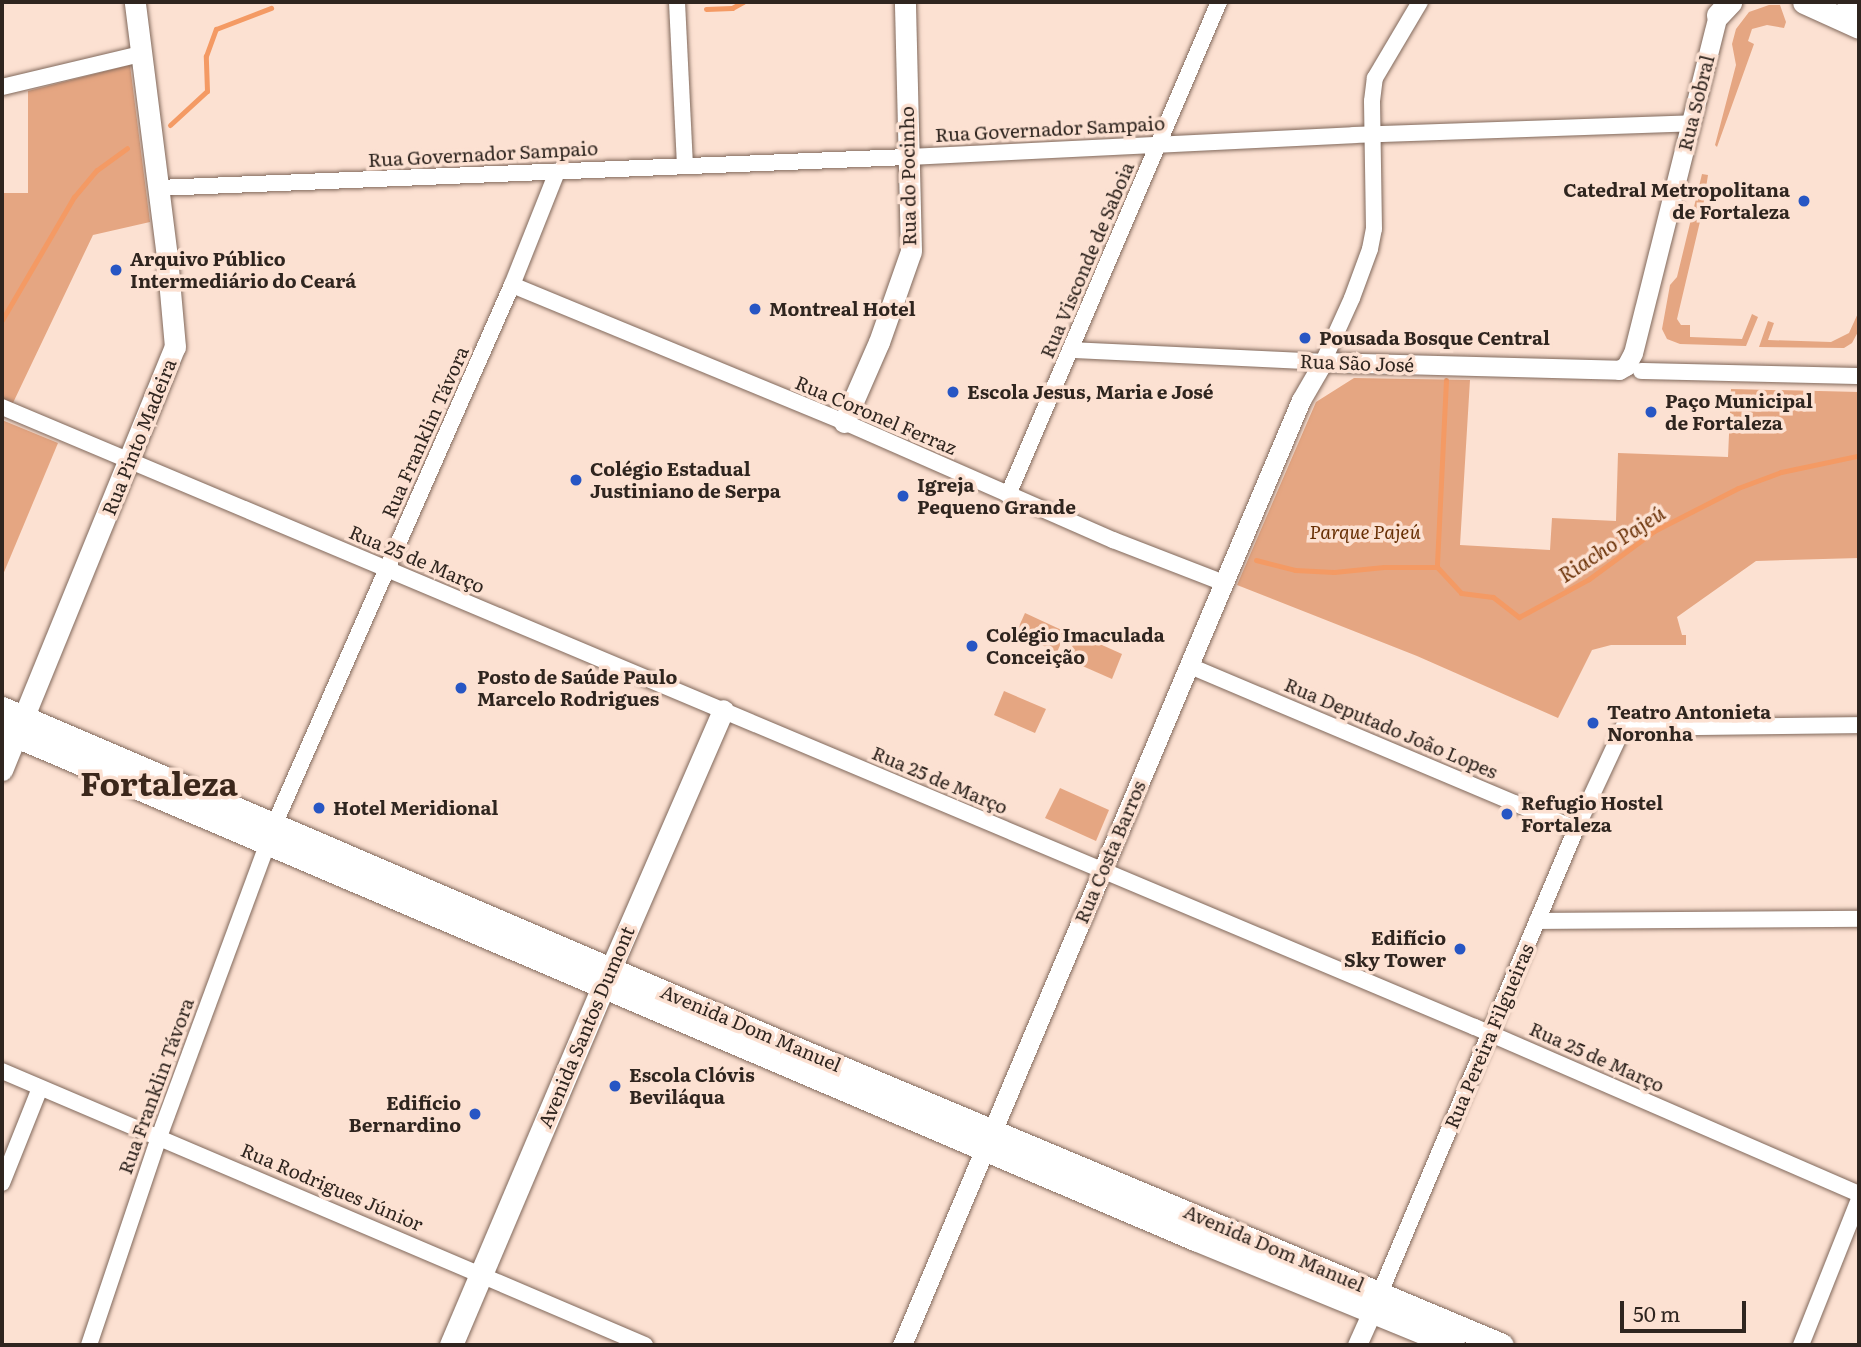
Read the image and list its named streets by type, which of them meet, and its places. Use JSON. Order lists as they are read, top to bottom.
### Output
{
  "streets": {
    "main road": [
      "Rua do Pocinho",
      "Rua Pinto Madeira",
      "Avenida Santos Dumont",
      "Avenida Dom Manuel"
    ],
    "street": [
      "Rua Sobral",
      "Rua Governador Sampaio",
      "Rua Visconde de Saboia",
      "Rua São José",
      "Rua Coronel Ferraz",
      "Rua Franklin Távora",
      "Rua 25 de Março",
      "Rua Deputado João Lopes",
      "Rua Costa Barros",
      "Rua Pereira Filgueiras",
      "Rua Rodrigues Júnior"
    ]
  },
  "crossings": [
    ["Rua Sobral", "Rua Governador Sampaio"],
    ["Rua Sobral", "Rua São José"],
    ["Rua Governador Sampaio", "Rua do Pocinho"],
    ["Rua Governador Sampaio", "Rua Visconde de Saboia"],
    ["Rua Governador Sampaio", "Rua Franklin Távora"],
    ["Rua Governador Sampaio", "Rua Pinto Madeira"],
    ["Rua do Pocinho", "Rua Coronel Ferraz"],
    ["Rua Visconde de Saboia", "Rua São José"],
    ["Rua Visconde de Saboia", "Rua Coronel Ferraz"],
    ["Rua São José", "Rua Costa Barros"],
    ["Rua Coronel Ferraz", "Rua Franklin Távora"],
    ["Rua Coronel Ferraz", "Rua Costa Barros"],
    ["Rua Franklin Távora", "Rua 25 de Março"],
    ["Rua Franklin Távora", "Avenida Dom Manuel"],
    ["Rua Franklin Távora", "Rua Rodrigues Júnior"],
    ["Rua Pinto Madeira", "Rua 25 de Março"],
    ["Rua Pinto Madeira", "Avenida Dom Manuel"],
    ["Rua 25 de Março", "Rua Costa Barros"],
    ["Rua 25 de Março", "Avenida Santos Dumont"],
    ["Rua 25 de Março", "Rua Pereira Filgueiras"],
    ["Rua Deputado João Lopes", "Rua Costa Barros"],
    ["Rua Deputado João Lopes", "Rua Pereira Filgueiras"],
    ["Rua Costa Barros", "Avenida Dom Manuel"],
    ["Avenida Santos Dumont", "Avenida Dom Manuel"],
    ["Avenida Santos Dumont", "Rua Rodrigues Júnior"],
    ["Avenida Dom Manuel", "Rua Pereira Filgueiras"]
  ],
  "districts": ["Fortaleza"],
  "water": ["Riacho Pajeú"],
  "parks": ["Parque Pajeú"],
  "places": [
    "Catedral Metropolitana de Fortaleza",
    "Arquivo Público Intermediário do Ceará",
    "Montreal Hotel",
    "Pousada Bosque Central",
    "Escola Jesus, Maria e José",
    "Paço Municipal de Fortaleza",
    "Colégio Estadual Justiniano de Serpa",
    "Igreja Pequeno Grande",
    "Colégio Imaculada Conceição",
    "Posto de Saúde Paulo Marcelo Rodrigues",
    "Teatro Antonieta Noronha",
    "Hotel Meridional",
    "Refugio Hostel Fortaleza",
    "Edifício Sky Tower",
    "Escola Clóvis Beviláqua",
    "Edifício Bernardino"
  ],
  "scale_bar": "50 m"
}
